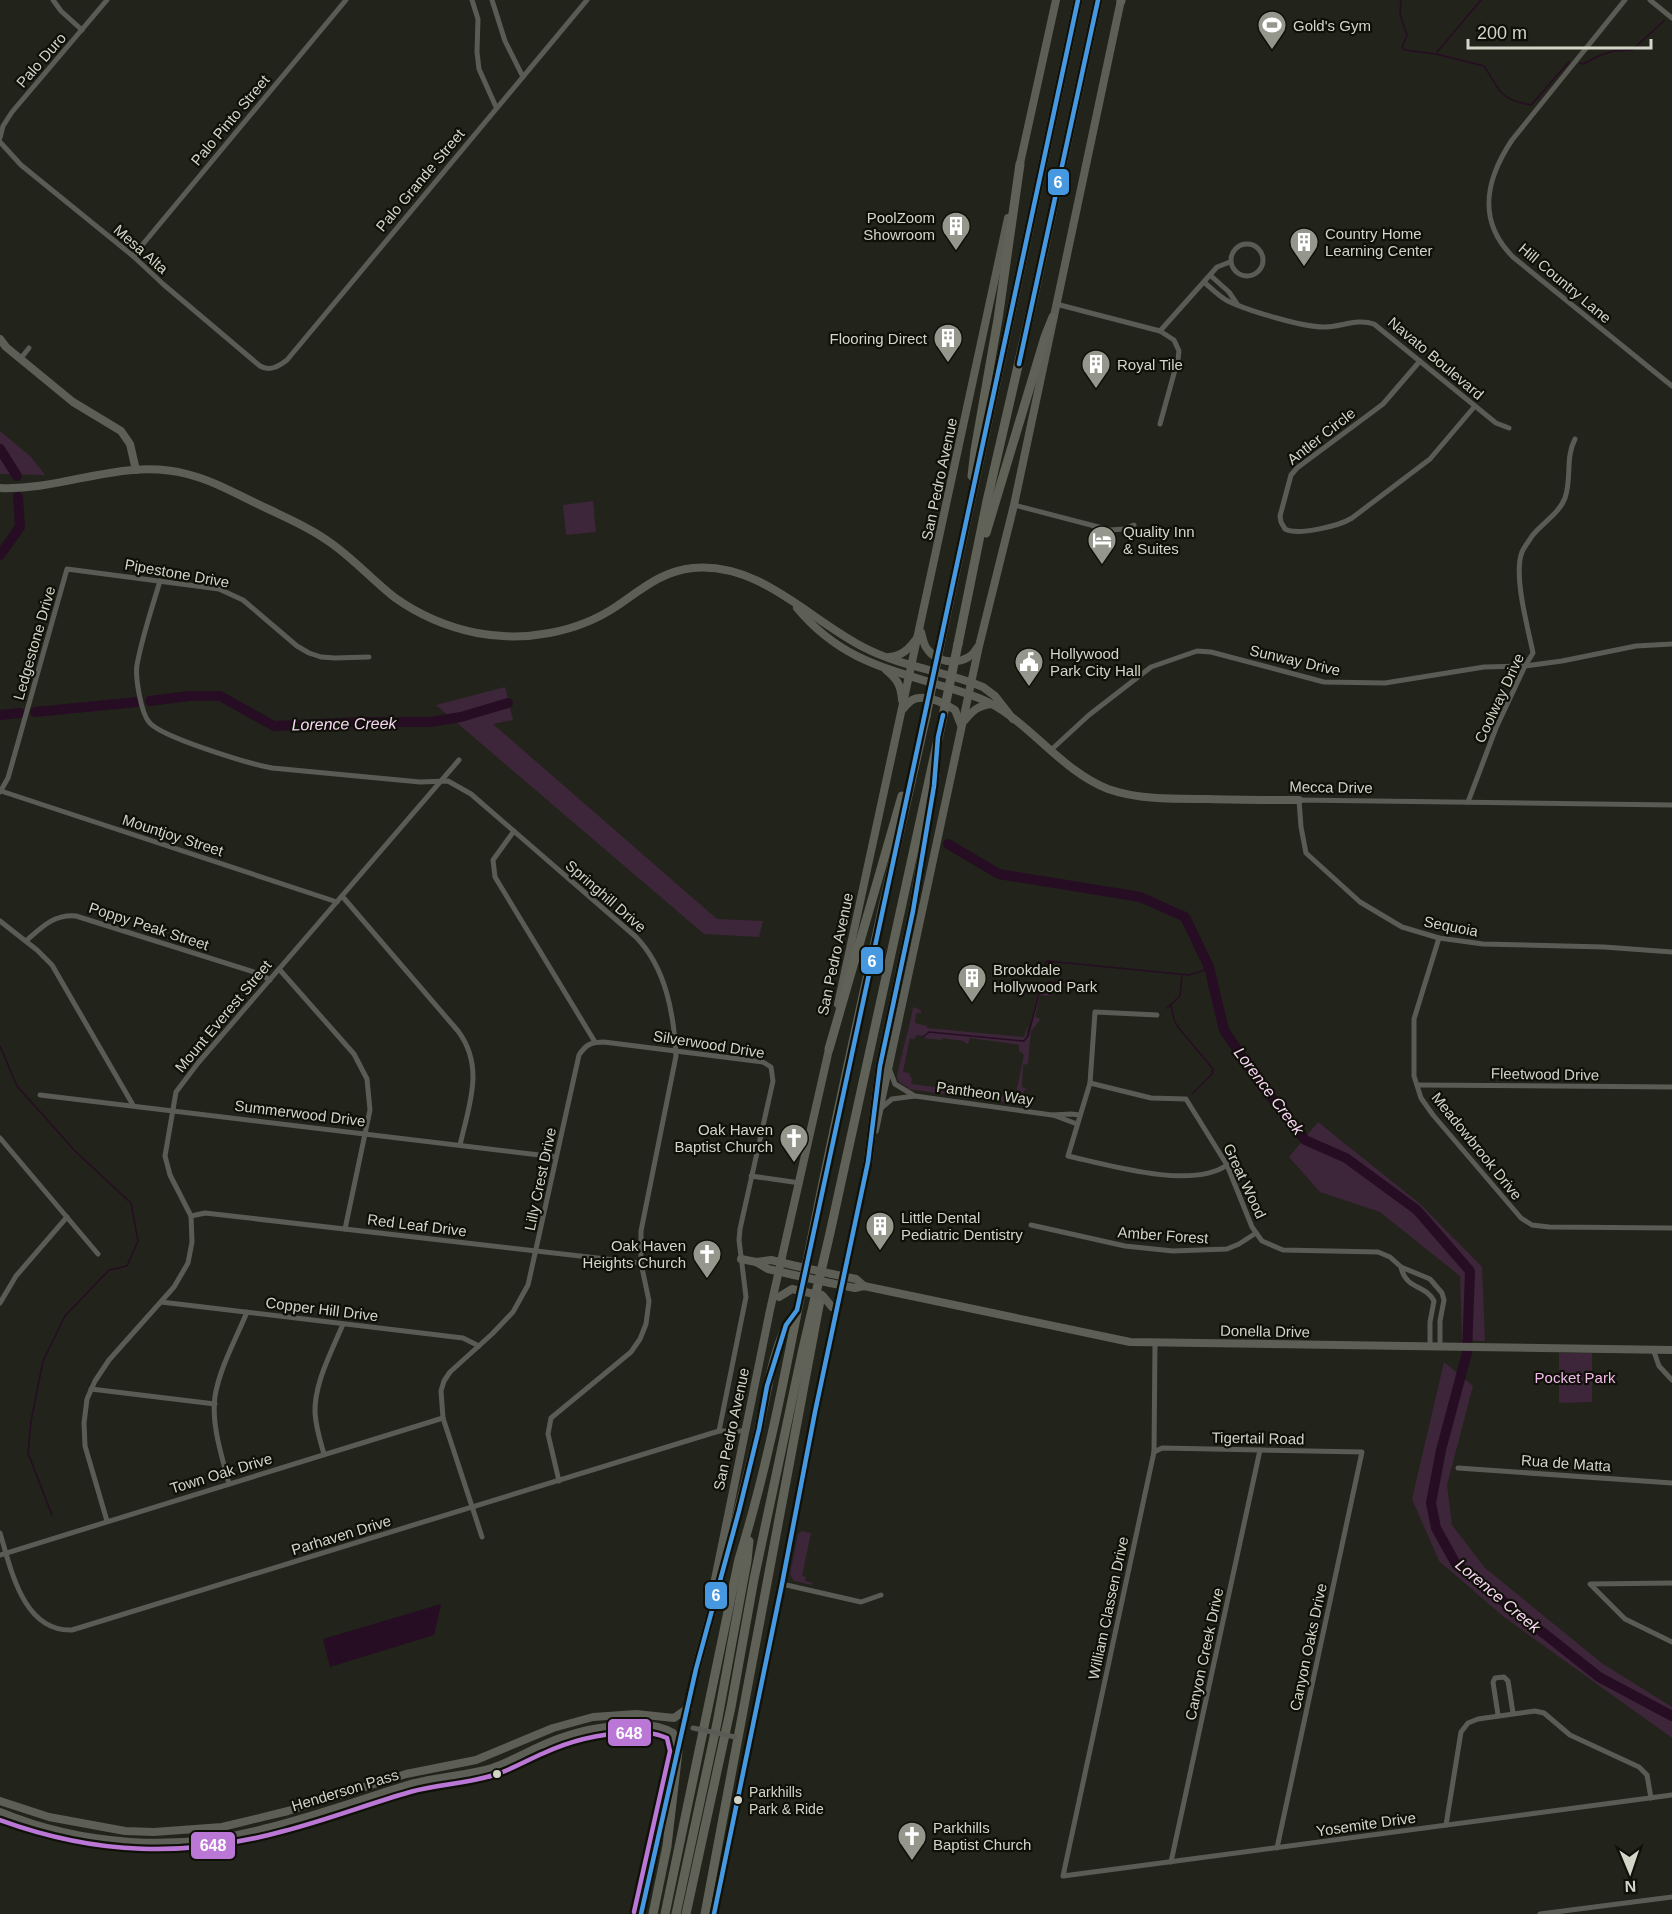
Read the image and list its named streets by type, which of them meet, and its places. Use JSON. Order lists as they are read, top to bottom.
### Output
{
  "streets": {
    "main road": [
      "San Pedro Avenue",
      "Mecca Drive",
      "Donella Drive",
      "Henderson Pass"
    ],
    "street": [
      "Palo Duro",
      "Palo Pinto Street",
      "Palo Grande Street",
      "Mesa Alta",
      "Hill Country Lane",
      "Navato Boulevard",
      "Antler Circle",
      "Pipestone Drive",
      "Ledgestone Drive",
      "Sunway Drive",
      "Coolway Drive",
      "Mountjoy Street",
      "Springhill Drive",
      "Poppy Peak Street",
      "Sequoia",
      "Mount Everest Street",
      "Silverwood Drive",
      "Fleetwood Drive",
      "Pantheon Way",
      "Summerwood Drive",
      "Meadowbrook Drive",
      "Lilly Crest Drive",
      "Great Wood",
      "Red Leaf Drive",
      "Amber Forest",
      "Copper Hill Drive",
      "Tigertail Road",
      "Rua de Matta",
      "Town Oak Drive",
      "Parhaven Drive",
      "William Classen Drive",
      "Canyon Oaks Drive",
      "Canyon Creek Drive",
      "Yosemite Drive"
    ]
  },
  "crossings": [
    ["Palo Duro", "Mesa Alta"],
    ["Palo Pinto Street", "Mesa Alta"],
    ["Palo Grande Street", "Mesa Alta"],
    ["Navato Boulevard", "Antler Circle"],
    ["San Pedro Avenue", "Mecca Drive"],
    ["San Pedro Avenue", "Donella Drive"],
    ["San Pedro Avenue", "Parhaven Drive"],
    ["San Pedro Avenue", "Henderson Pass"],
    ["Pipestone Drive", "Ledgestone Drive"],
    ["Pipestone Drive", "Springhill Drive"],
    ["Ledgestone Drive", "Mountjoy Street"],
    ["Sunway Drive", "Coolway Drive"],
    ["Sunway Drive", "Mecca Drive"],
    ["Coolway Drive", "Mecca Drive"],
    ["Mecca Drive", "Sequoia"],
    ["Mountjoy Street", "Mount Everest Street"],
    ["Springhill Drive", "Mount Everest Street"],
    ["Springhill Drive", "Silverwood Drive"],
    ["Springhill Drive", "Red Leaf Drive"],
    ["Springhill Drive", "Parhaven Drive"],
    ["Poppy Peak Street", "Mount Everest Street"],
    ["Sequoia", "Meadowbrook Drive"],
    ["Mount Everest Street", "Summerwood Drive"],
    ["Mount Everest Street", "Red Leaf Drive"],
    ["Mount Everest Street", "Copper Hill Drive"],
    ["Mount Everest Street", "Town Oak Drive"],
    ["Silverwood Drive", "Lilly Crest Drive"],
    ["Silverwood Drive", "Donella Drive"],
    ["Silverwood Drive", "Parhaven Drive"],
    ["Fleetwood Drive", "Meadowbrook Drive"],
    ["Summerwood Drive", "Lilly Crest Drive"],
    ["Lilly Crest Drive", "Red Leaf Drive"],
    ["Lilly Crest Drive", "Copper Hill Drive"],
    ["Lilly Crest Drive", "Town Oak Drive"],
    ["Lilly Crest Drive", "Parhaven Drive"],
    ["Great Wood", "Amber Forest"],
    ["Great Wood", "Donella Drive"],
    ["Donella Drive", "William Classen Drive"],
    ["Tigertail Road", "William Classen Drive"],
    ["Tigertail Road", "Canyon Oaks Drive"],
    ["Tigertail Road", "Canyon Creek Drive"],
    ["Town Oak Drive", "Parhaven Drive"],
    ["William Classen Drive", "Yosemite Drive"],
    ["Canyon Oaks Drive", "Yosemite Drive"],
    ["Canyon Creek Drive", "Yosemite Drive"]
  ],
  "water": ["Lorence Creek"],
  "parks": ["Pocket Park"],
  "places": {
    "sports": ["Gold's Gym"],
    "building": [
      "PoolZoom Showroom",
      "Country Home Learning Center",
      "Flooring Direct",
      "Royal Tile",
      "Brookdale Hollywood Park",
      "Little Dental Pediatric Dentistry"
    ],
    "hotel": ["Quality Inn & Suites"],
    "public building": ["Hollywood Park City Hall"],
    "church": ["Oak Haven Baptist Church", "Oak Haven Heights Church", "Parkhills Baptist Church"],
    "other": ["Parkhills Park & Ride"]
  },
  "lines": ["transit line 6", "transit line 648"],
  "scale_bar": "200 m",
  "north": "bottom"
}
